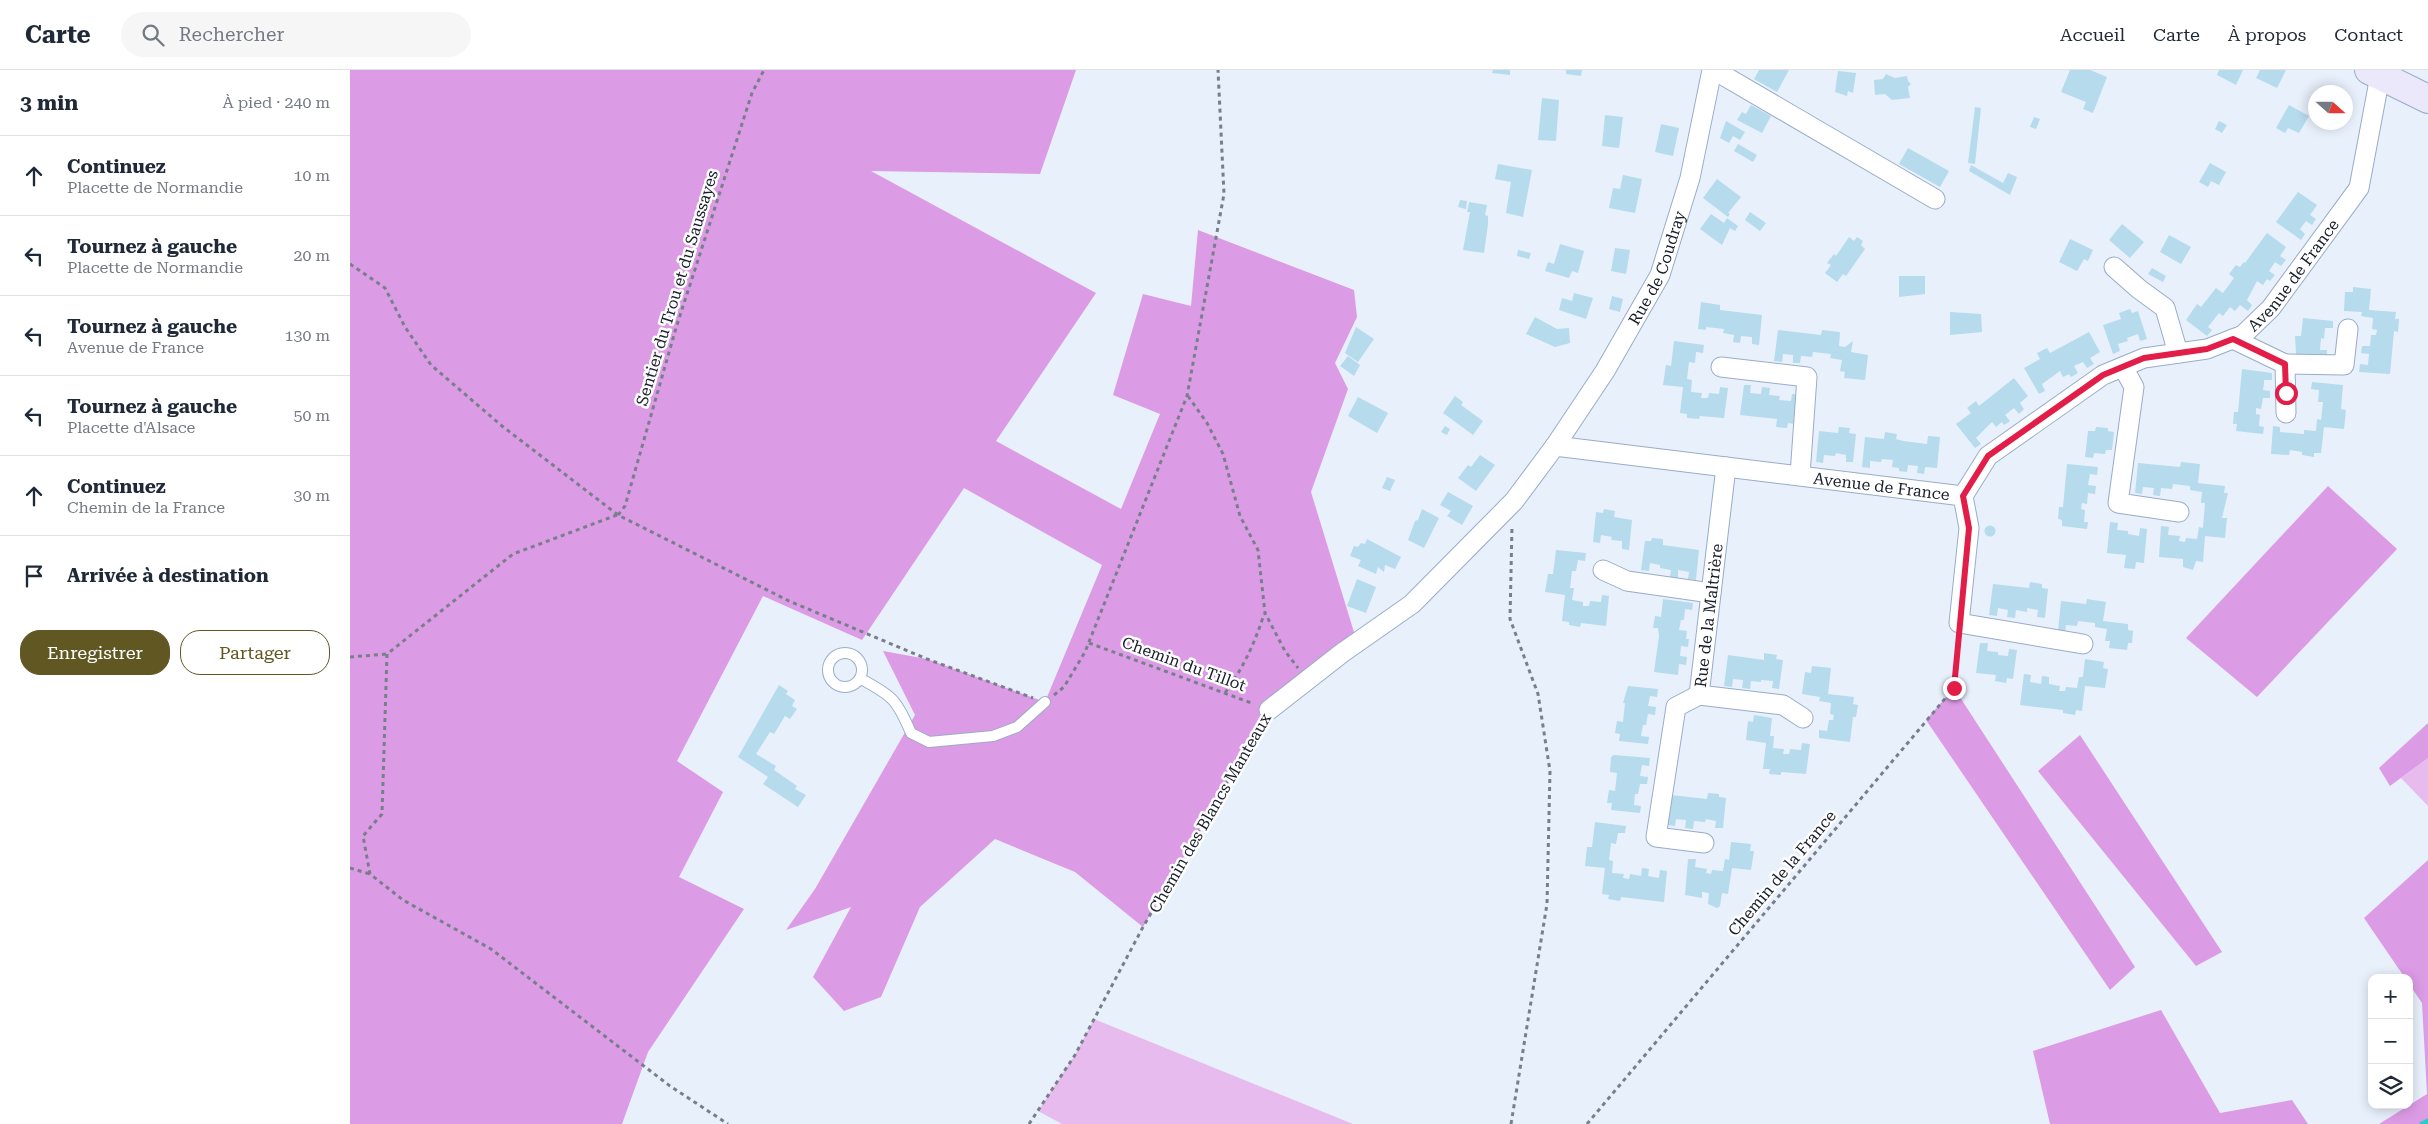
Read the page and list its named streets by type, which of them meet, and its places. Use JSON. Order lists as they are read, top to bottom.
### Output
{
  "streets": {
    "street": [
      "Rue de Coudray",
      "Avenue de France",
      "Rue de la Maltrière",
      "Chemin des Blancs Manteaux"
    ],
    "path": ["Sentier du Trou et du Saussayes", "Chemin du Tillot", "Chemin de la France"]
  },
  "crossings": [
    ["Rue de Coudray", "Avenue de France"],
    ["Rue de Coudray", "Chemin des Blancs Manteaux"],
    ["Avenue de France", "Rue de la Maltrière"],
    ["Avenue de France", "Chemin des Blancs Manteaux"],
    ["Chemin du Tillot", "Chemin des Blancs Manteaux"]
  ],
  "north": "right",
  "page": {
    "header": "Carte",
    "search": "Rechercher",
    "nav": [
      "Accueil",
      "Carte",
      "À propos",
      "Contact"
    ],
    "heading": ["3 min", "À pied · 240 m"],
    "list": [
      ["Continuez", "Placette de Normandie", "10 m"],
      ["Tournez à gauche", "Placette de Normandie", "20 m"],
      ["Tournez à gauche", "Avenue de France", "130 m"],
      ["Tournez à gauche", "Placette d'Alsace", "50 m"],
      ["Continuez", "Chemin de la France", "30 m"],
      "Arrivée à destination"
    ],
    "buttons": ["Enregistrer", "Partager"],
    "map_buttons": ["+", "−"]
  }
}
